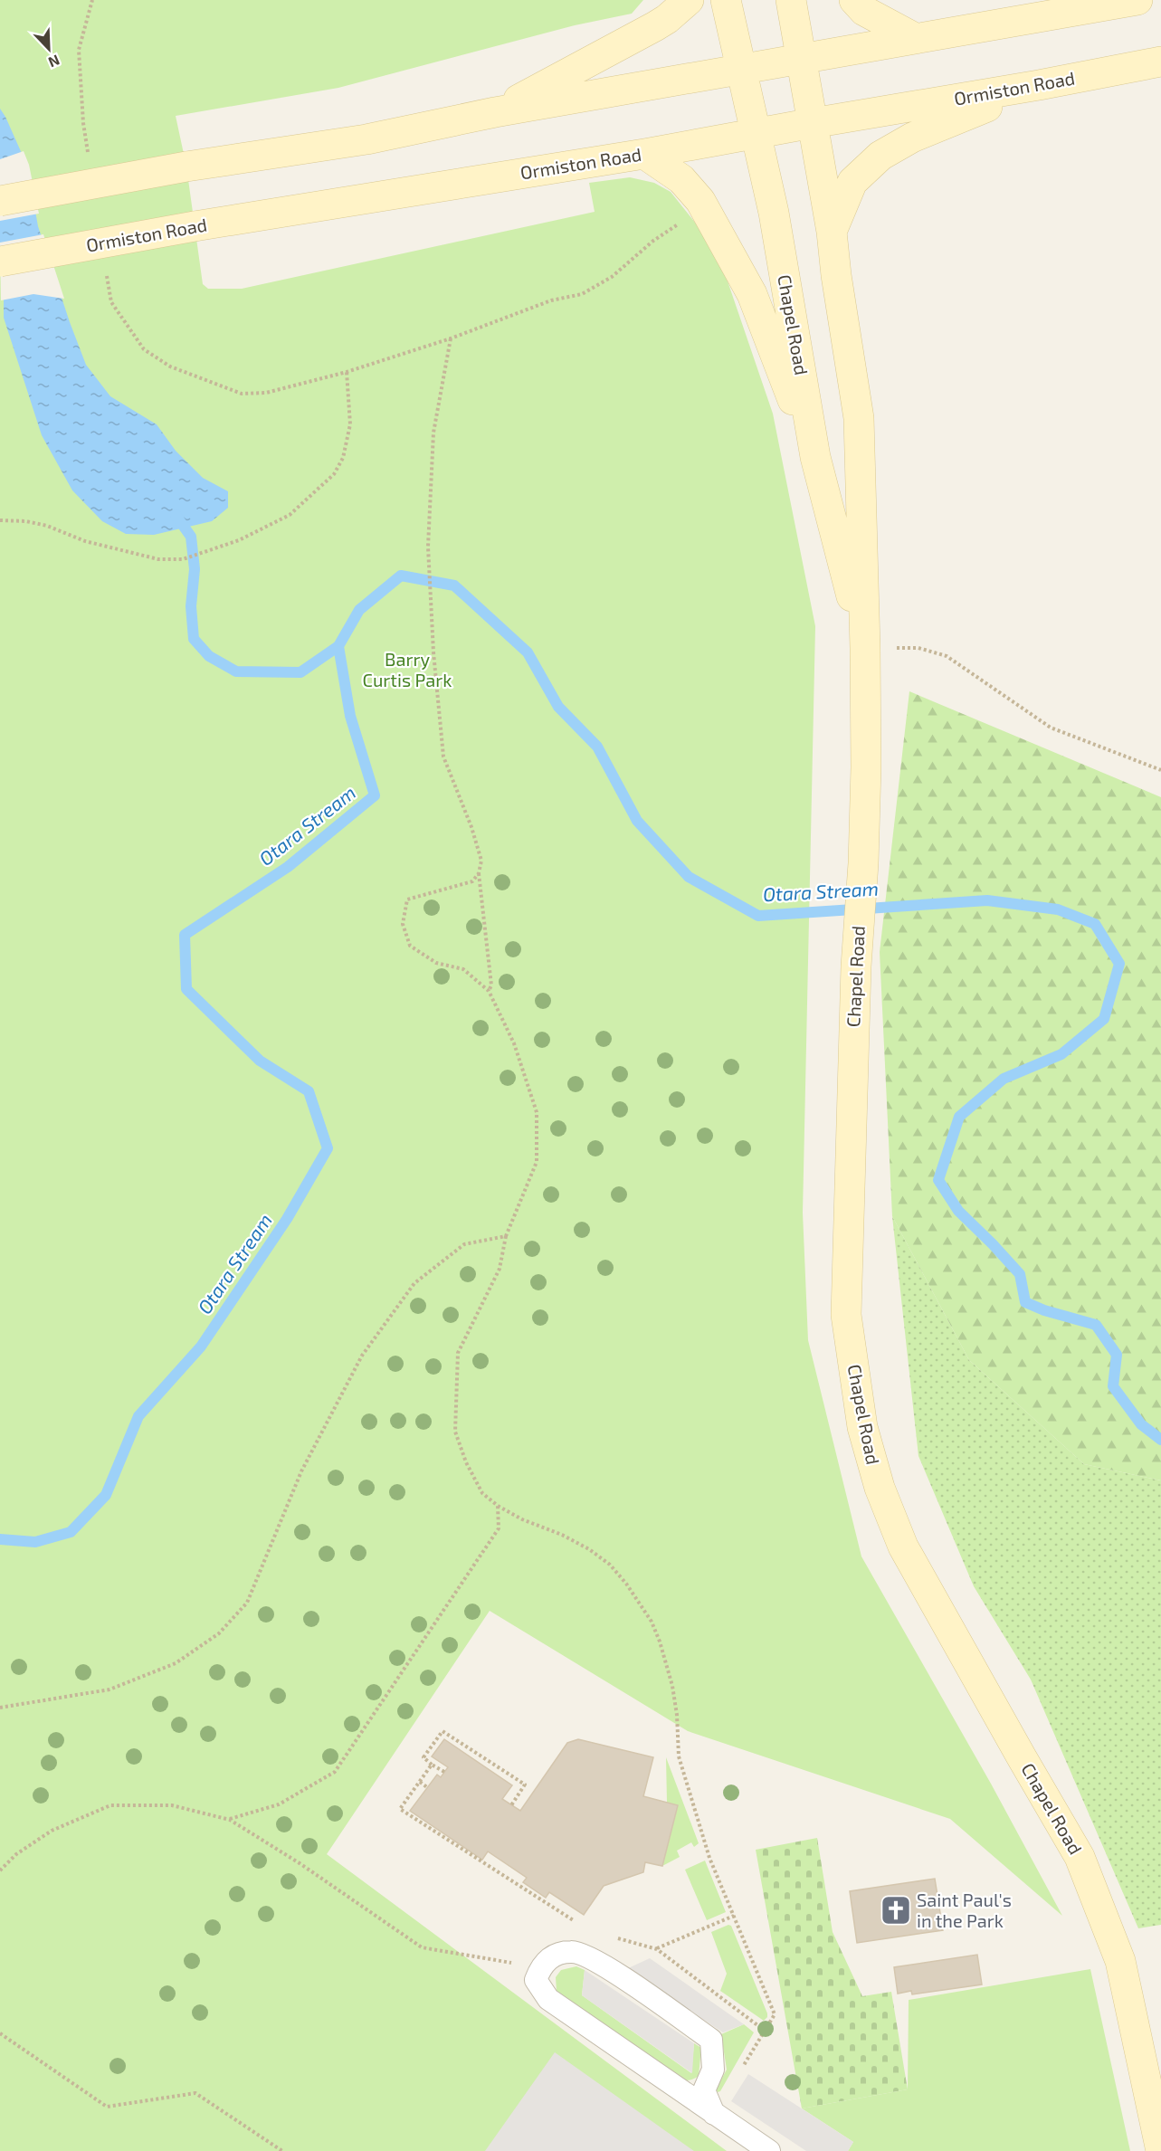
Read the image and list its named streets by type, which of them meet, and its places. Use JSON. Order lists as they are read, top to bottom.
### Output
{
  "streets": {
    "main road": ["Ormiston Road", "Chapel Road"]
  },
  "crossings": [
    ["Ormiston Road", "Chapel Road"]
  ],
  "water": ["Otara Stream"],
  "parks": ["Barry Curtis Park"],
  "places": {
    "church": ["Saint Paul's in the Park"]
  },
  "north": "bottom right"
}
